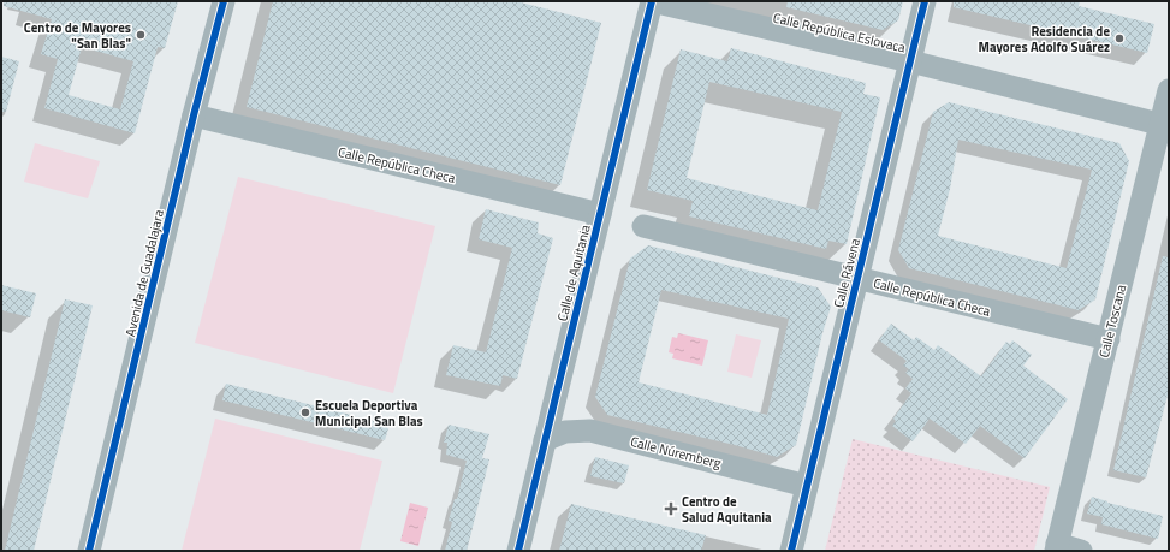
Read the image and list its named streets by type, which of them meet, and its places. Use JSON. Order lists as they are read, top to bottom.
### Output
{
  "streets": {
    "street": [
      "Calle República Eslovaca",
      "Calle República Checa",
      "Avenida de Guadalajara",
      "Calle de Aquitania",
      "Calle Rávena",
      "Calle Toscana",
      "Calle Núremberg"
    ]
  },
  "crossings": [
    ["Calle República Eslovaca", "Calle de Aquitania"],
    ["Calle República Eslovaca", "Calle Rávena"],
    ["Calle República Eslovaca", "Calle Toscana"],
    ["Calle República Checa", "Avenida de Guadalajara"],
    ["Calle República Checa", "Calle de Aquitania"],
    ["Calle República Checa", "Calle Rávena"],
    ["Calle República Checa", "Calle Toscana"],
    ["Calle de Aquitania", "Calle Núremberg"],
    ["Calle Rávena", "Calle Núremberg"]
  ],
  "places": {
    "other": ["Centro de Mayores \"San Blas\"", "Residencia de Mayores Adolfo Suárez", "Escuela Deportiva Municipal San Blas"],
    "health": ["Centro de Salud Aquitania"]
  }
}
